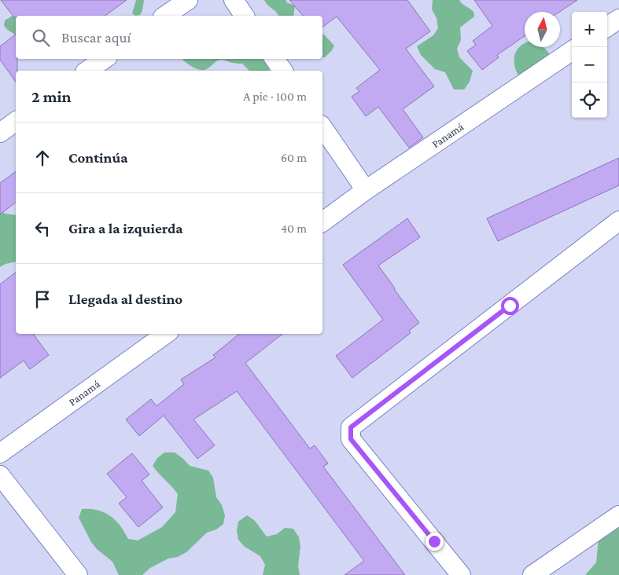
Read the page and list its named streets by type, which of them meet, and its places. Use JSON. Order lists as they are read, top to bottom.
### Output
{
  "streets": {
    "street": ["Panamá"]
  },
  "north": "top",
  "page": {
    "map_buttons": ["+", "−"],
    "search": "Buscar aquí",
    "heading": ["2 min", "A pie · 100 m"],
    "list": [
      ["Continúa", "60 m"],
      ["Gira a la izquierda", "40 m"],
      "Llegada al destino"
    ]
  }
}
